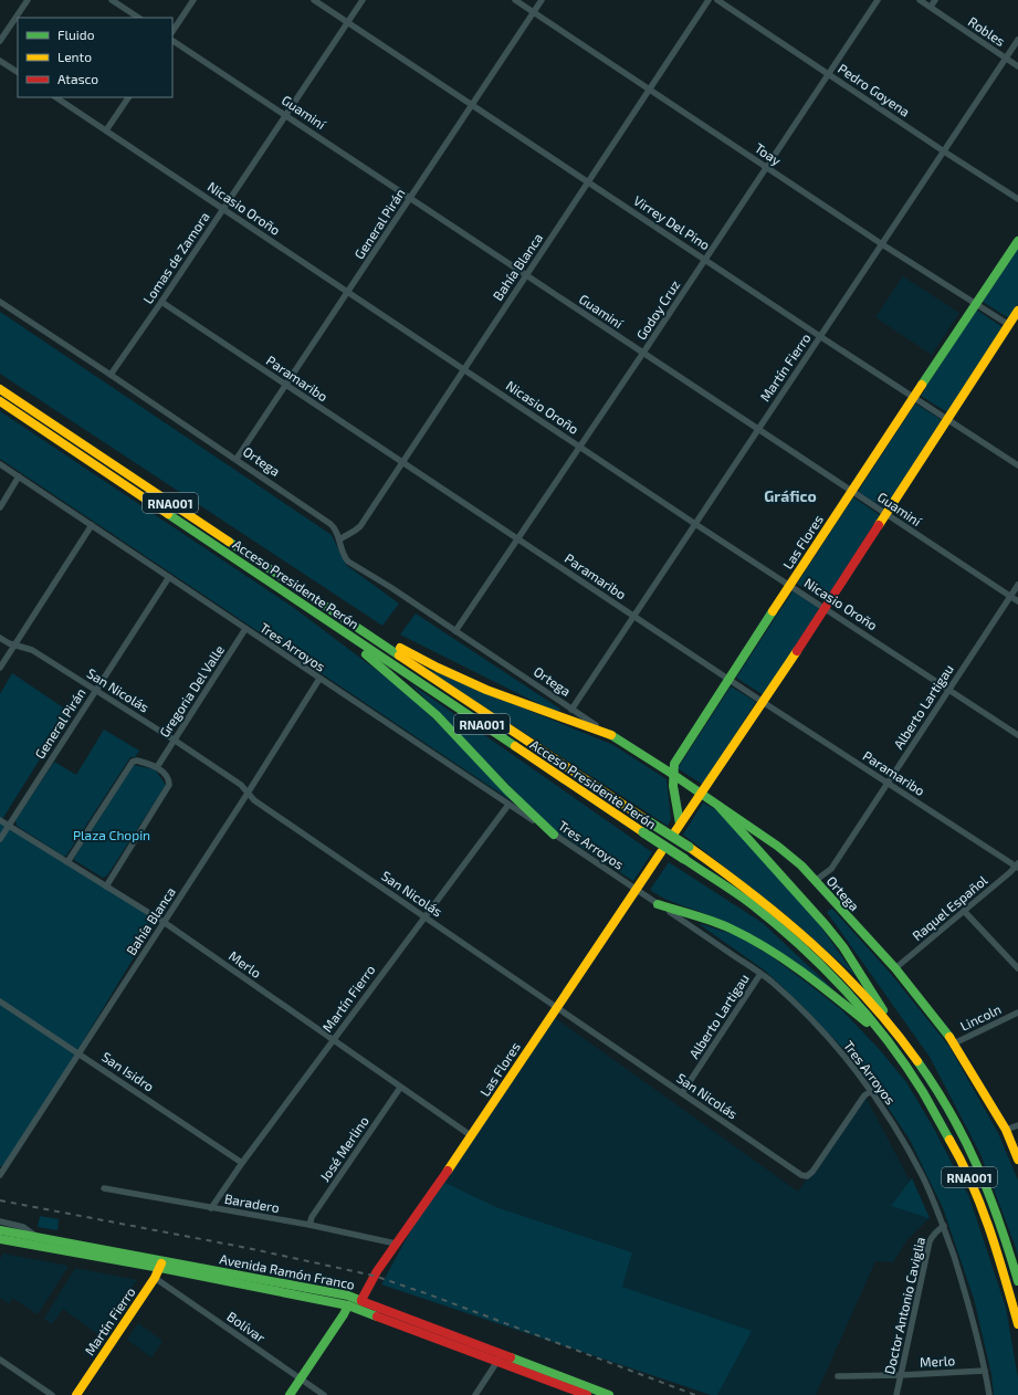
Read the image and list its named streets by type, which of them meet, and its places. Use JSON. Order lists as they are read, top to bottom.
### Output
{
  "streets": {
    "main road": [
      "Martín Fierro",
      "Ortega",
      "RNA001",
      "Las Flores",
      "Acceso Presidente Perón",
      "Avenida Ramón Franco"
    ],
    "street": [
      "Robles",
      "Pedro Goyena",
      "Guaminí",
      "Toay",
      "Nicasio Oroño",
      "Virrey Del Pino",
      "General Pirán",
      "Lomas de Zamora",
      "Bahía Blanca",
      "Godoy Cruz",
      "Paramaribo",
      "Tres Arroyos",
      "San Nicolás",
      "Gregoria Del Valle",
      "Alberto Lartigau",
      "Raquel Español",
      "Merlo",
      "Lincoln",
      "San Isidro",
      "José Merlino",
      "Baradero",
      "Doctor Antonio Caviglia",
      "Bolívar"
    ]
  },
  "crossings": [
    ["Robles", "Martín Fierro"],
    ["Pedro Goyena", "Godoy Cruz"],
    ["Pedro Goyena", "Martín Fierro"],
    ["Guaminí", "General Pirán"],
    ["Guaminí", "Lomas de Zamora"],
    ["Guaminí", "Bahía Blanca"],
    ["Guaminí", "Godoy Cruz"],
    ["Guaminí", "Martín Fierro"],
    ["Guaminí", "Las Flores"],
    ["Guaminí", "Alberto Lartigau"],
    ["Toay", "General Pirán"],
    ["Toay", "Bahía Blanca"],
    ["Toay", "Godoy Cruz"],
    ["Toay", "Martín Fierro"],
    ["Toay", "Las Flores"],
    ["Nicasio Oroño", "General Pirán"],
    ["Nicasio Oroño", "Lomas de Zamora"],
    ["Nicasio Oroño", "Bahía Blanca"],
    ["Nicasio Oroño", "Godoy Cruz"],
    ["Nicasio Oroño", "Martín Fierro"],
    ["Nicasio Oroño", "Las Flores"],
    ["Nicasio Oroño", "Alberto Lartigau"],
    ["Virrey Del Pino", "General Pirán"],
    ["Virrey Del Pino", "Lomas de Zamora"],
    ["Virrey Del Pino", "Bahía Blanca"],
    ["Virrey Del Pino", "Godoy Cruz"],
    ["Virrey Del Pino", "Martín Fierro"],
    ["Virrey Del Pino", "Las Flores"],
    ["General Pirán", "Paramaribo"],
    ["General Pirán", "Ortega"],
    ["General Pirán", "Tres Arroyos"],
    ["General Pirán", "San Nicolás"],
    ["General Pirán", "Merlo"],
    ["Lomas de Zamora", "Paramaribo"],
    ["Lomas de Zamora", "Ortega"],
    ["Bahía Blanca", "Paramaribo"],
    ["Bahía Blanca", "Ortega"],
    ["Bahía Blanca", "Tres Arroyos"],
    ["Bahía Blanca", "San Nicolás"],
    ["Bahía Blanca", "Merlo"],
    ["Bahía Blanca", "San Isidro"],
    ["Godoy Cruz", "Paramaribo"],
    ["Godoy Cruz", "Ortega"],
    ["Martín Fierro", "Paramaribo"],
    ["Martín Fierro", "Ortega"],
    ["Martín Fierro", "Tres Arroyos"],
    ["Martín Fierro", "San Nicolás"],
    ["Martín Fierro", "Merlo"],
    ["Martín Fierro", "San Isidro"],
    ["Martín Fierro", "Baradero"],
    ["Martín Fierro", "Avenida Ramón Franco"],
    ["Martín Fierro", "Bolívar"],
    ["Paramaribo", "Las Flores"],
    ["Paramaribo", "Alberto Lartigau"],
    ["Paramaribo", "Raquel Español"],
    ["Ortega", "Las Flores"],
    ["Ortega", "Alberto Lartigau"],
    ["Ortega", "Raquel Español"],
    ["Ortega", "Lincoln"],
    ["Las Flores", "Tres Arroyos"],
    ["Las Flores", "San Nicolás"],
    ["Las Flores", "Merlo"],
    ["Las Flores", "Baradero"],
    ["Las Flores", "Avenida Ramón Franco"],
    ["Tres Arroyos", "San Nicolás"],
    ["Tres Arroyos", "Gregoria Del Valle"],
    ["Tres Arroyos", "Alberto Lartigau"],
    ["Tres Arroyos", "Merlo"],
    ["Tres Arroyos", "Doctor Antonio Caviglia"],
    ["San Nicolás", "Gregoria Del Valle"],
    ["San Nicolás", "Alberto Lartigau"],
    ["Merlo", "José Merlino"],
    ["Merlo", "Doctor Antonio Caviglia"],
    ["José Merlino", "Baradero"]
  ],
  "districts": ["Gráfico"],
  "parks": ["Plaza Chopin"],
  "legend": ["Fluido", "Lento", "Atasco"]
}
